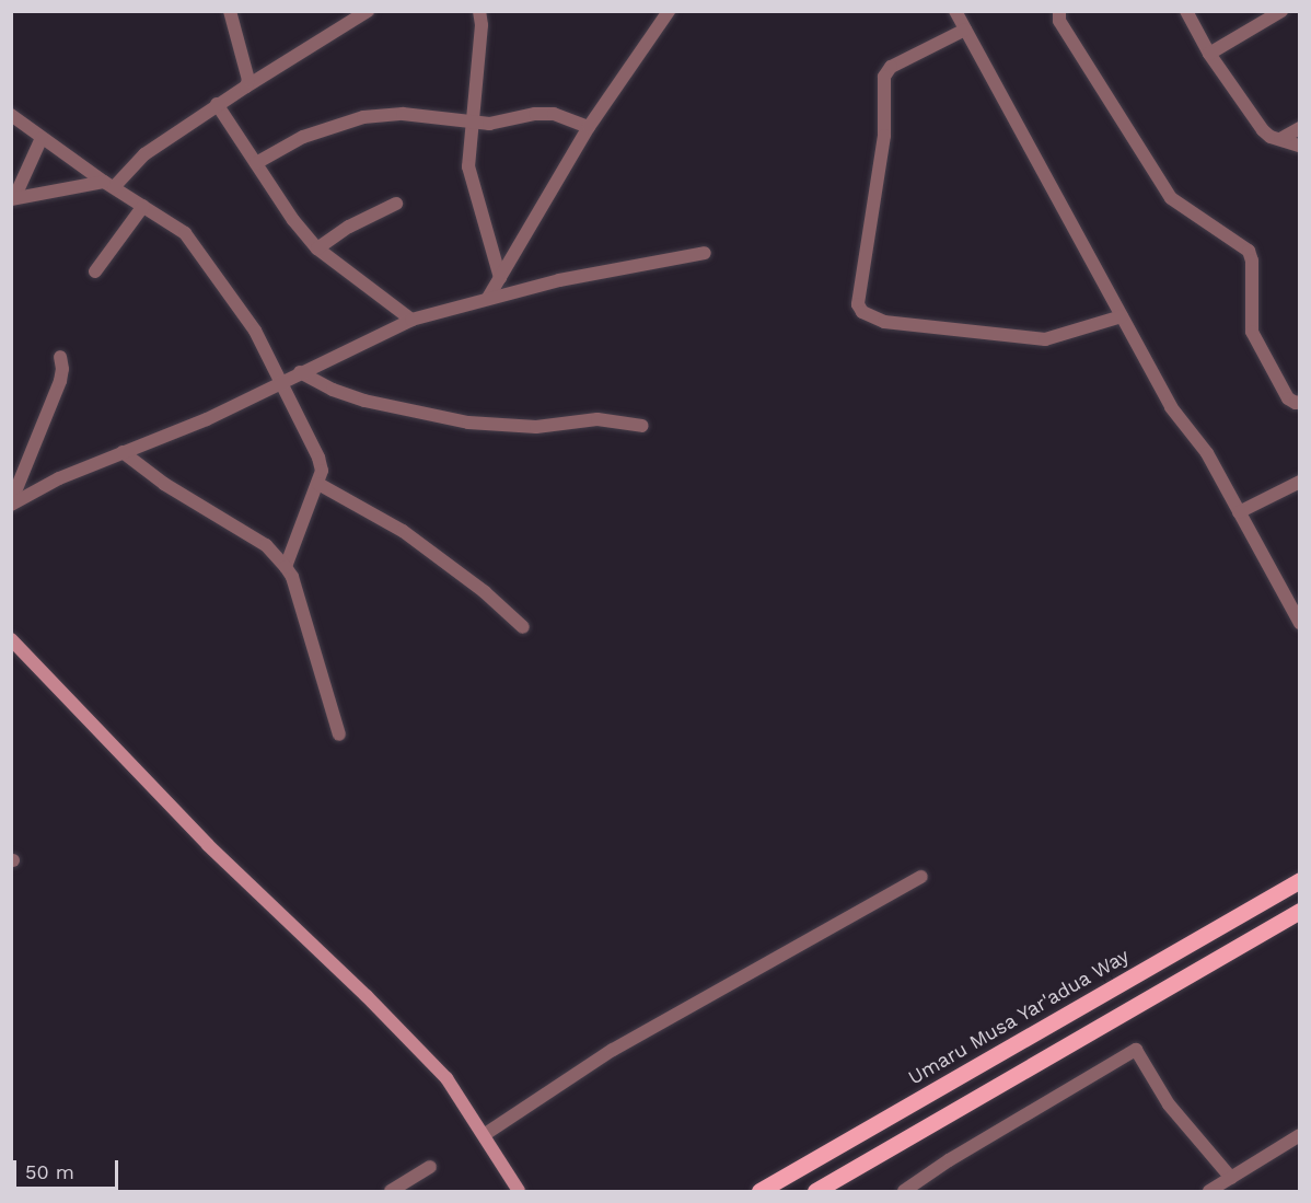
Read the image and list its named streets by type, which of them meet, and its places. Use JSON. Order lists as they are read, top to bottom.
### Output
{
  "streets": {
    "main road": ["Umaru Musa Yar'adua Way"]
  },
  "scale_bar": "50 m"
}
